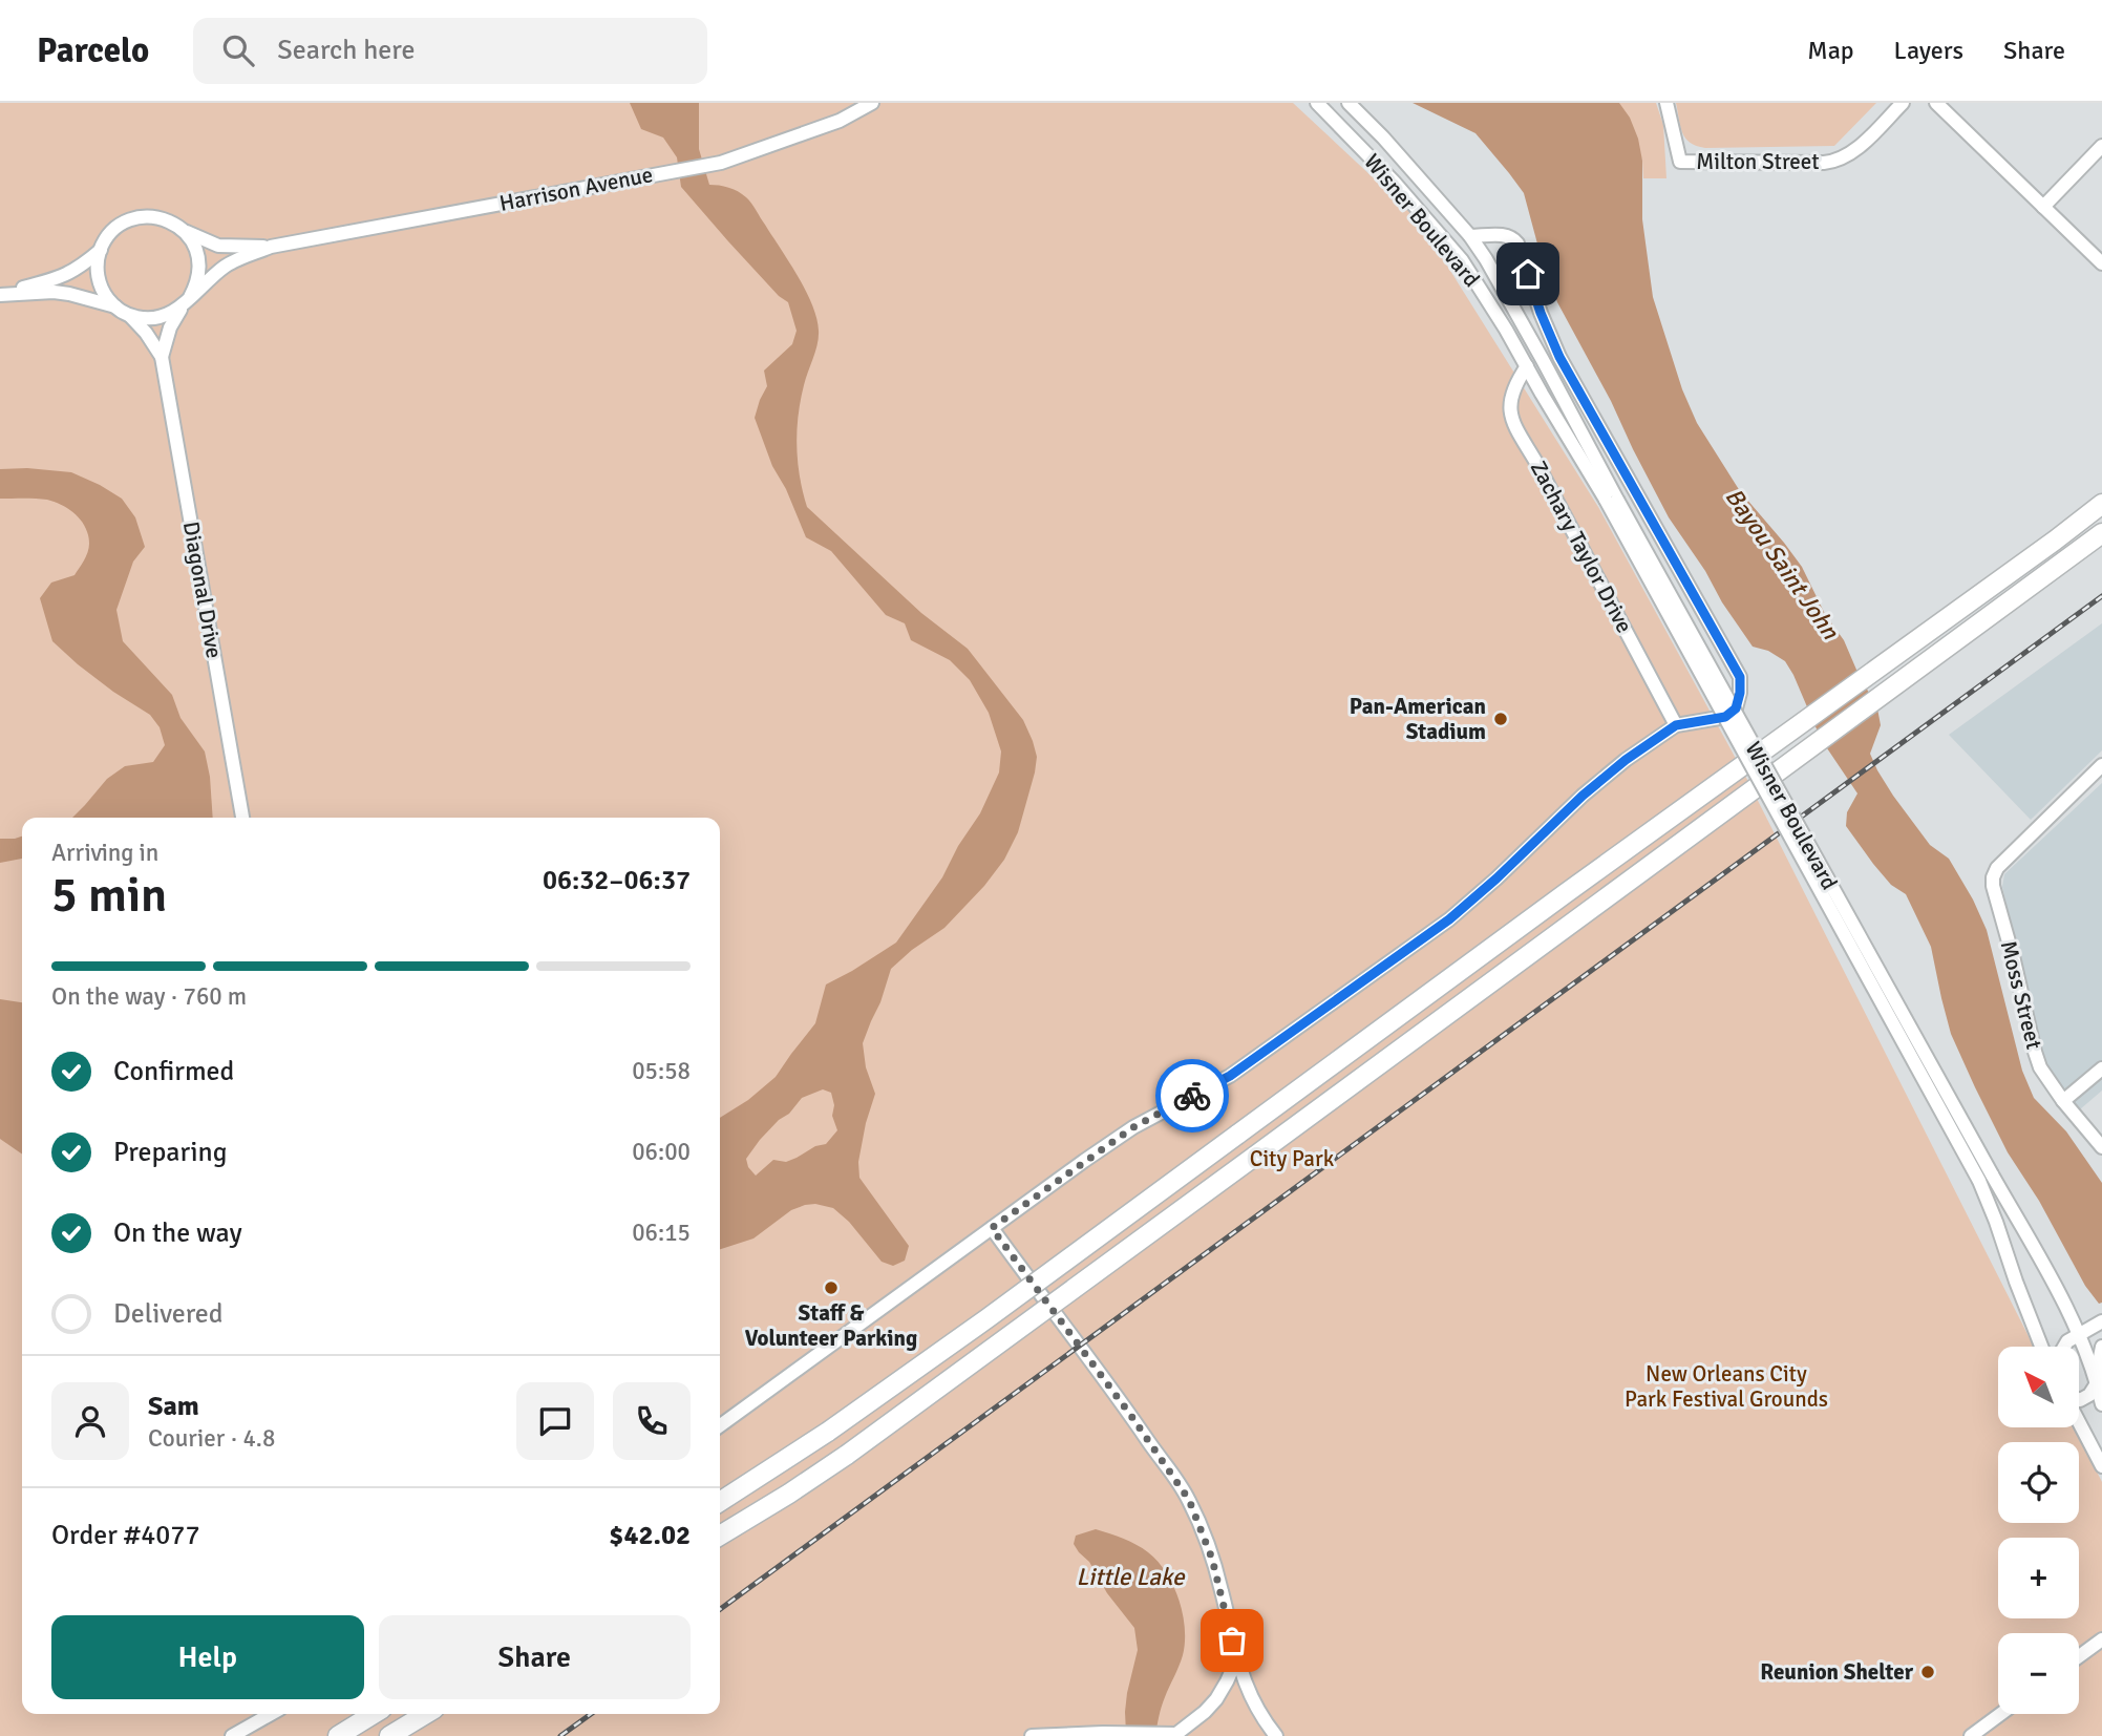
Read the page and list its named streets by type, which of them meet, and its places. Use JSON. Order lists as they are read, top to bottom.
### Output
{
  "streets": {
    "street": [
      "Milton Street",
      "Harrison Avenue",
      "Wisner Boulevard",
      "Zachary Taylor Drive",
      "Diagonal Drive",
      "Moss Street"
    ]
  },
  "crossings": [
    ["Harrison Avenue", "Diagonal Drive"]
  ],
  "water": ["Bayou Saint John", "Little Lake"],
  "parks": ["City Park", "New Orleans City Park Festival Grounds"],
  "places": ["Pan-American Stadium", "Staff & Volunteer Parking", "Reunion Shelter"],
  "north": "top left",
  "page": {
    "header": "Parcelo",
    "search": "Search here",
    "nav": ["Map", "Layers", "Share"],
    "heading": ["5 min", "Arriving in", "06:32–06:37"],
    "panel": [
      "Sam",
      "Courier · 4.8",
      "Order #4077",
      "$42.02"
    ],
    "bar": "On the way · 760 m",
    "list": [
      ["Confirmed", "05:58"],
      ["Preparing", "06:00"],
      ["On the way", "06:15"],
      "Delivered"
    ],
    "map_buttons": ["+", "−"],
    "buttons": ["Help", "Share"]
  }
}
